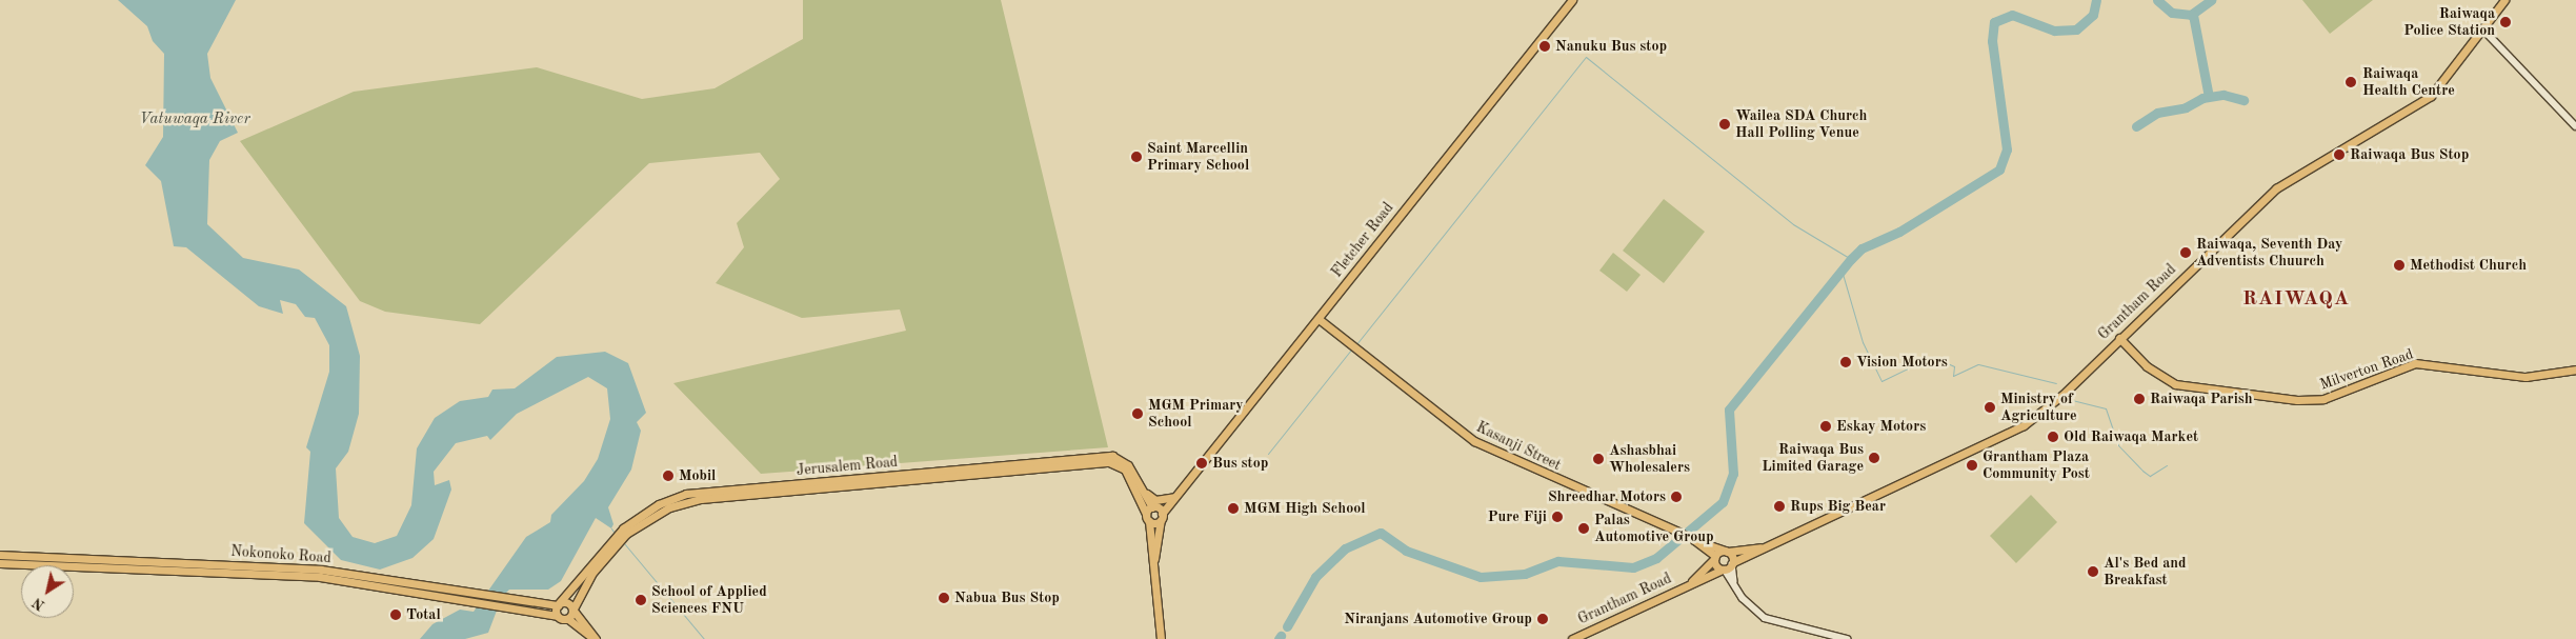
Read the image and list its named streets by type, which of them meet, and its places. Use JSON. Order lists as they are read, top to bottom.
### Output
{
  "streets": {
    "main road": [
      "Fletcher Road",
      "Grantham Road",
      "Milverton Road",
      "Kasanji Street",
      "Jerusalem Road",
      "Nokonoko Road"
    ]
  },
  "crossings": [
    ["Fletcher Road", "Kasanji Street"],
    ["Fletcher Road", "Jerusalem Road"],
    ["Grantham Road", "Milverton Road"],
    ["Grantham Road", "Kasanji Street"],
    ["Jerusalem Road", "Nokonoko Road"]
  ],
  "districts": ["RAIWAQA"],
  "water": ["Vatuwaqa River"],
  "places": [
    "Raiwaqa Police Station",
    "Nanuku Bus stop",
    "Raiwaqa Health Centre",
    "Wailea SDA Church Hall Polling Venue",
    "Raiwaqa Bus Stop",
    "Saint Marcellin Primary School",
    "Raiwaqa, Seventh Day Adventists Chuurch",
    "Methodist Church",
    "Vision Motors",
    "Raiwaqa Parish",
    "Ministry of Agriculture",
    "MGM Primary School",
    "Eskay Motors",
    "Old Raiwaqa Market",
    "Raiwaqa Bus Limited Garage",
    "Ashasbhai Wholesalers",
    "Bus stop",
    "Grantham Plaza Community Post",
    "Mobil",
    "Shreedhar Motors",
    "Rups Big Bear",
    "MGM High School",
    "Pure Fiji",
    "Palas Automotive Group",
    "Al's Bed and Breakfast",
    "Nabua Bus Stop",
    "School of Applied Sciences FNU",
    "Total",
    "Niranjans Automotive Group"
  ],
  "north": "bottom left"
}
